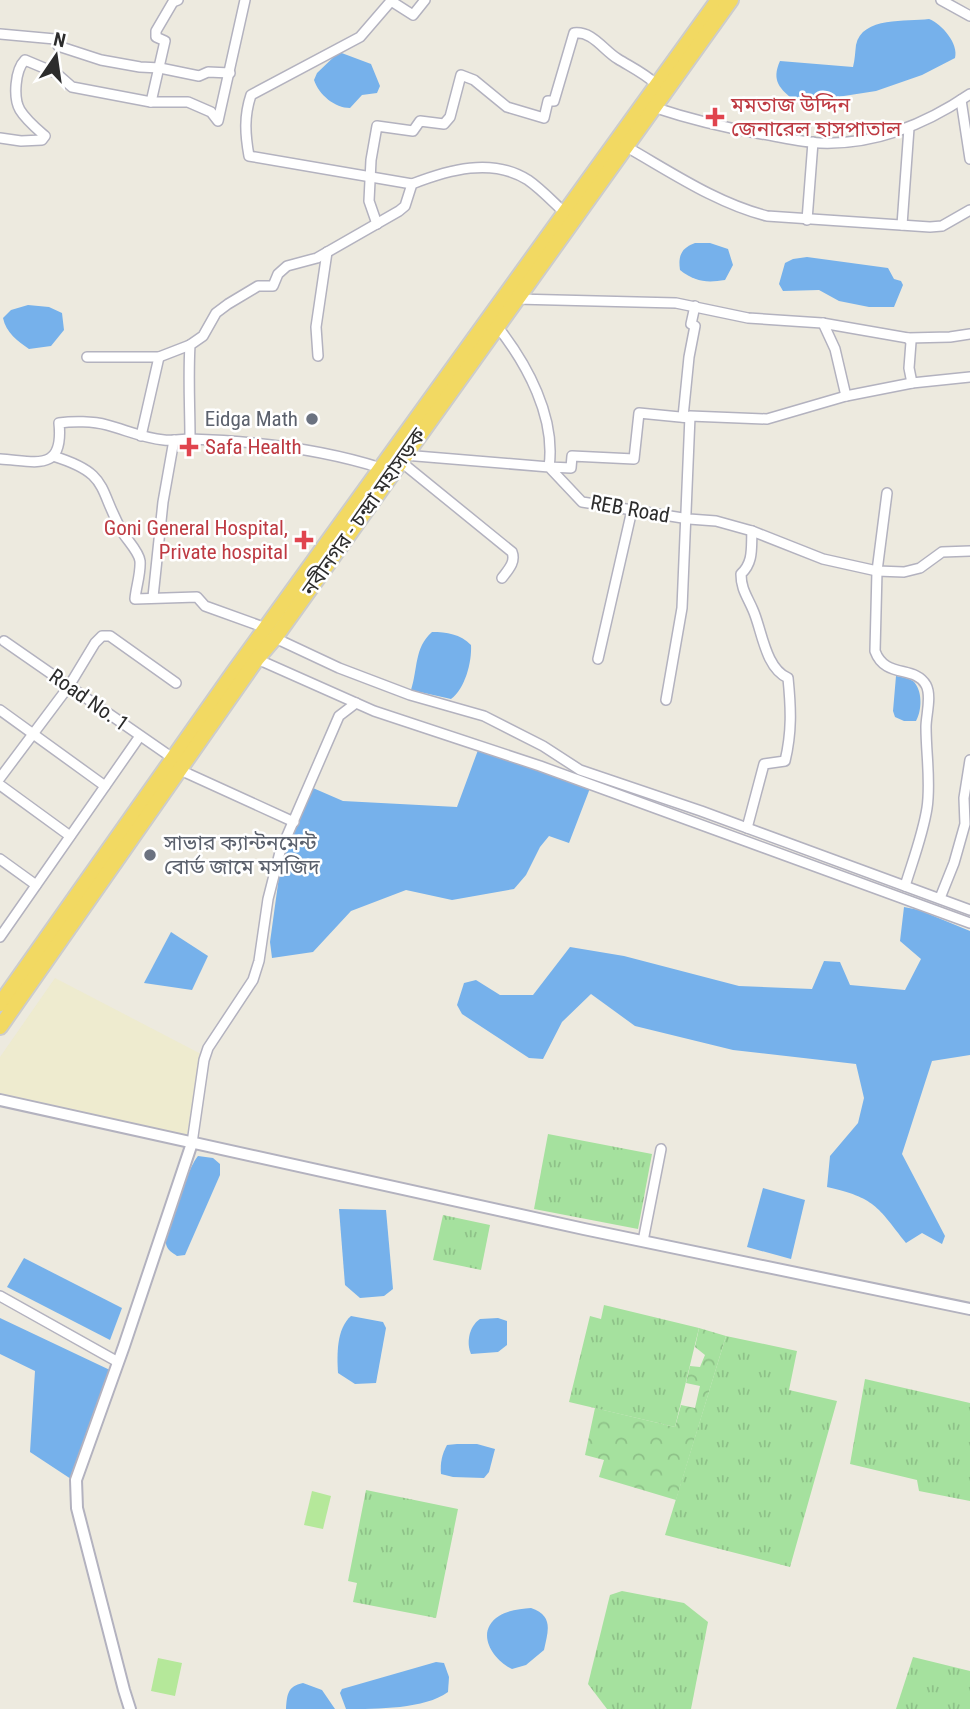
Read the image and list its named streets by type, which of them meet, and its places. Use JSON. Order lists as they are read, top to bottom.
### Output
{
  "streets": {
    "highway": ["নবীনগর - চন্দ্রা মহাসড়ক"],
    "street": ["REB Road", "Road No. 1"]
  },
  "crossings": [
    ["নবীনগর - চন্দ্রা মহাসড়ক", "Road No. 1"]
  ],
  "places": {
    "health": ["মমতাজ উদ্দিন জেনারেল হাসপাতাল", "Safa Health", "Goni General Hospital, Private hospital"],
    "other": ["Eidga Math", "সাভার ক্যান্টনমেন্ট বোর্ড জামে মসজিদ"]
  },
  "north": "top"
}
